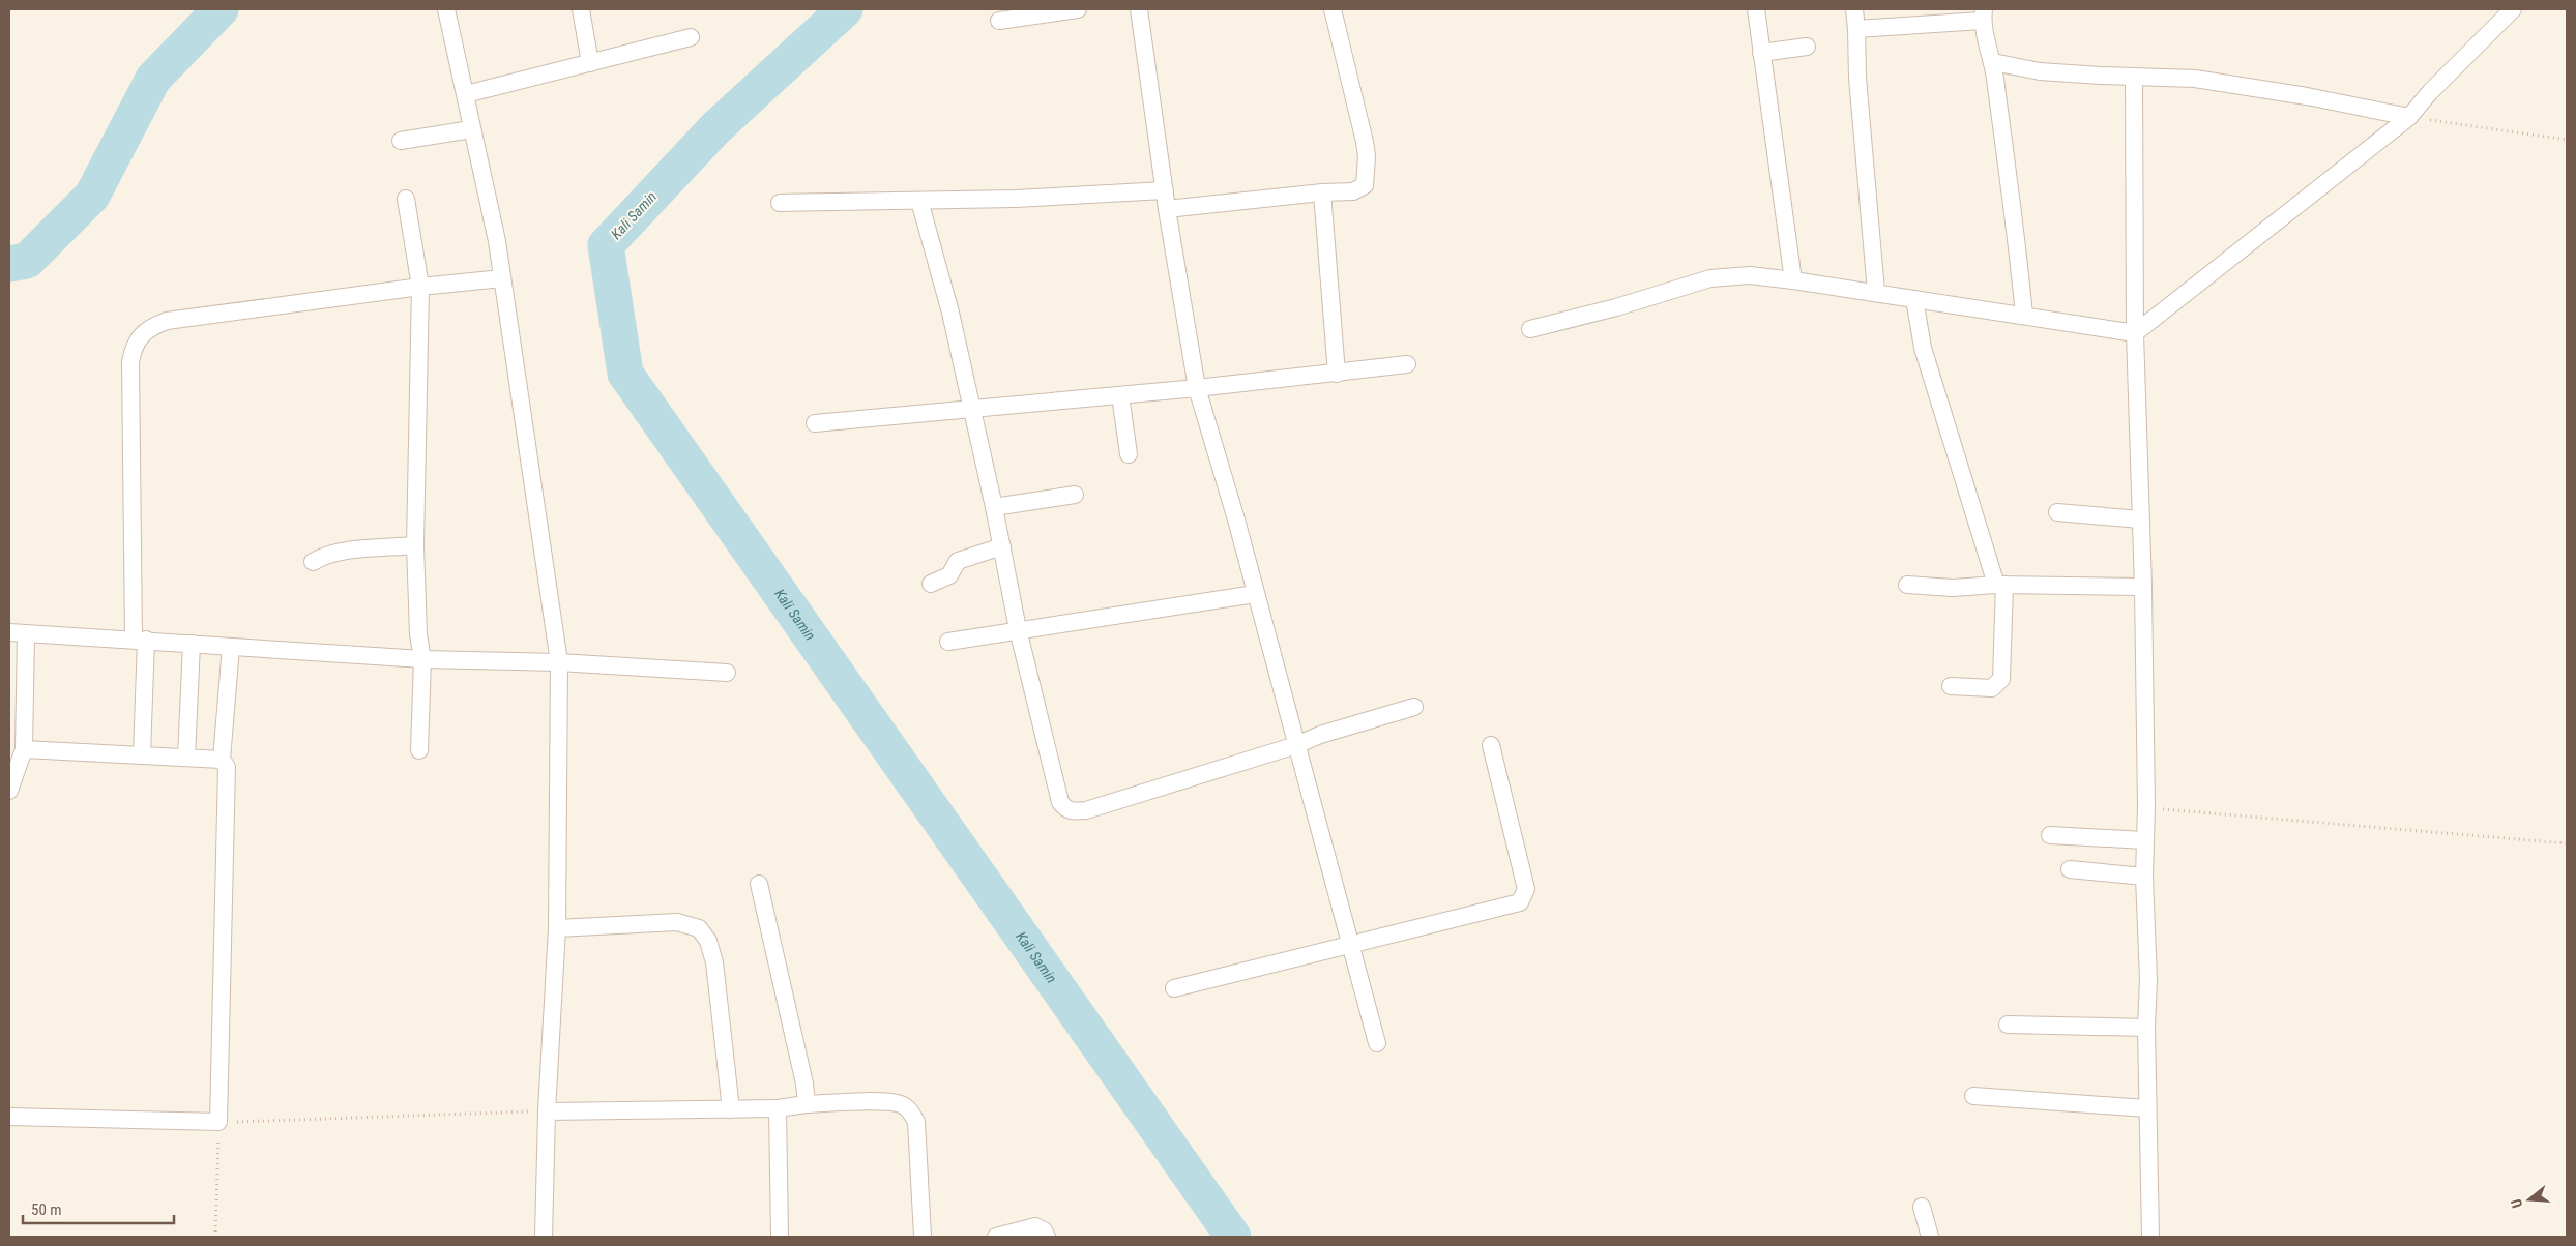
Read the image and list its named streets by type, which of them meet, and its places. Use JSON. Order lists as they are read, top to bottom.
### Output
{
  "water": ["Kali Samin"],
  "scale_bar": "50 m",
  "north": "left"
}
